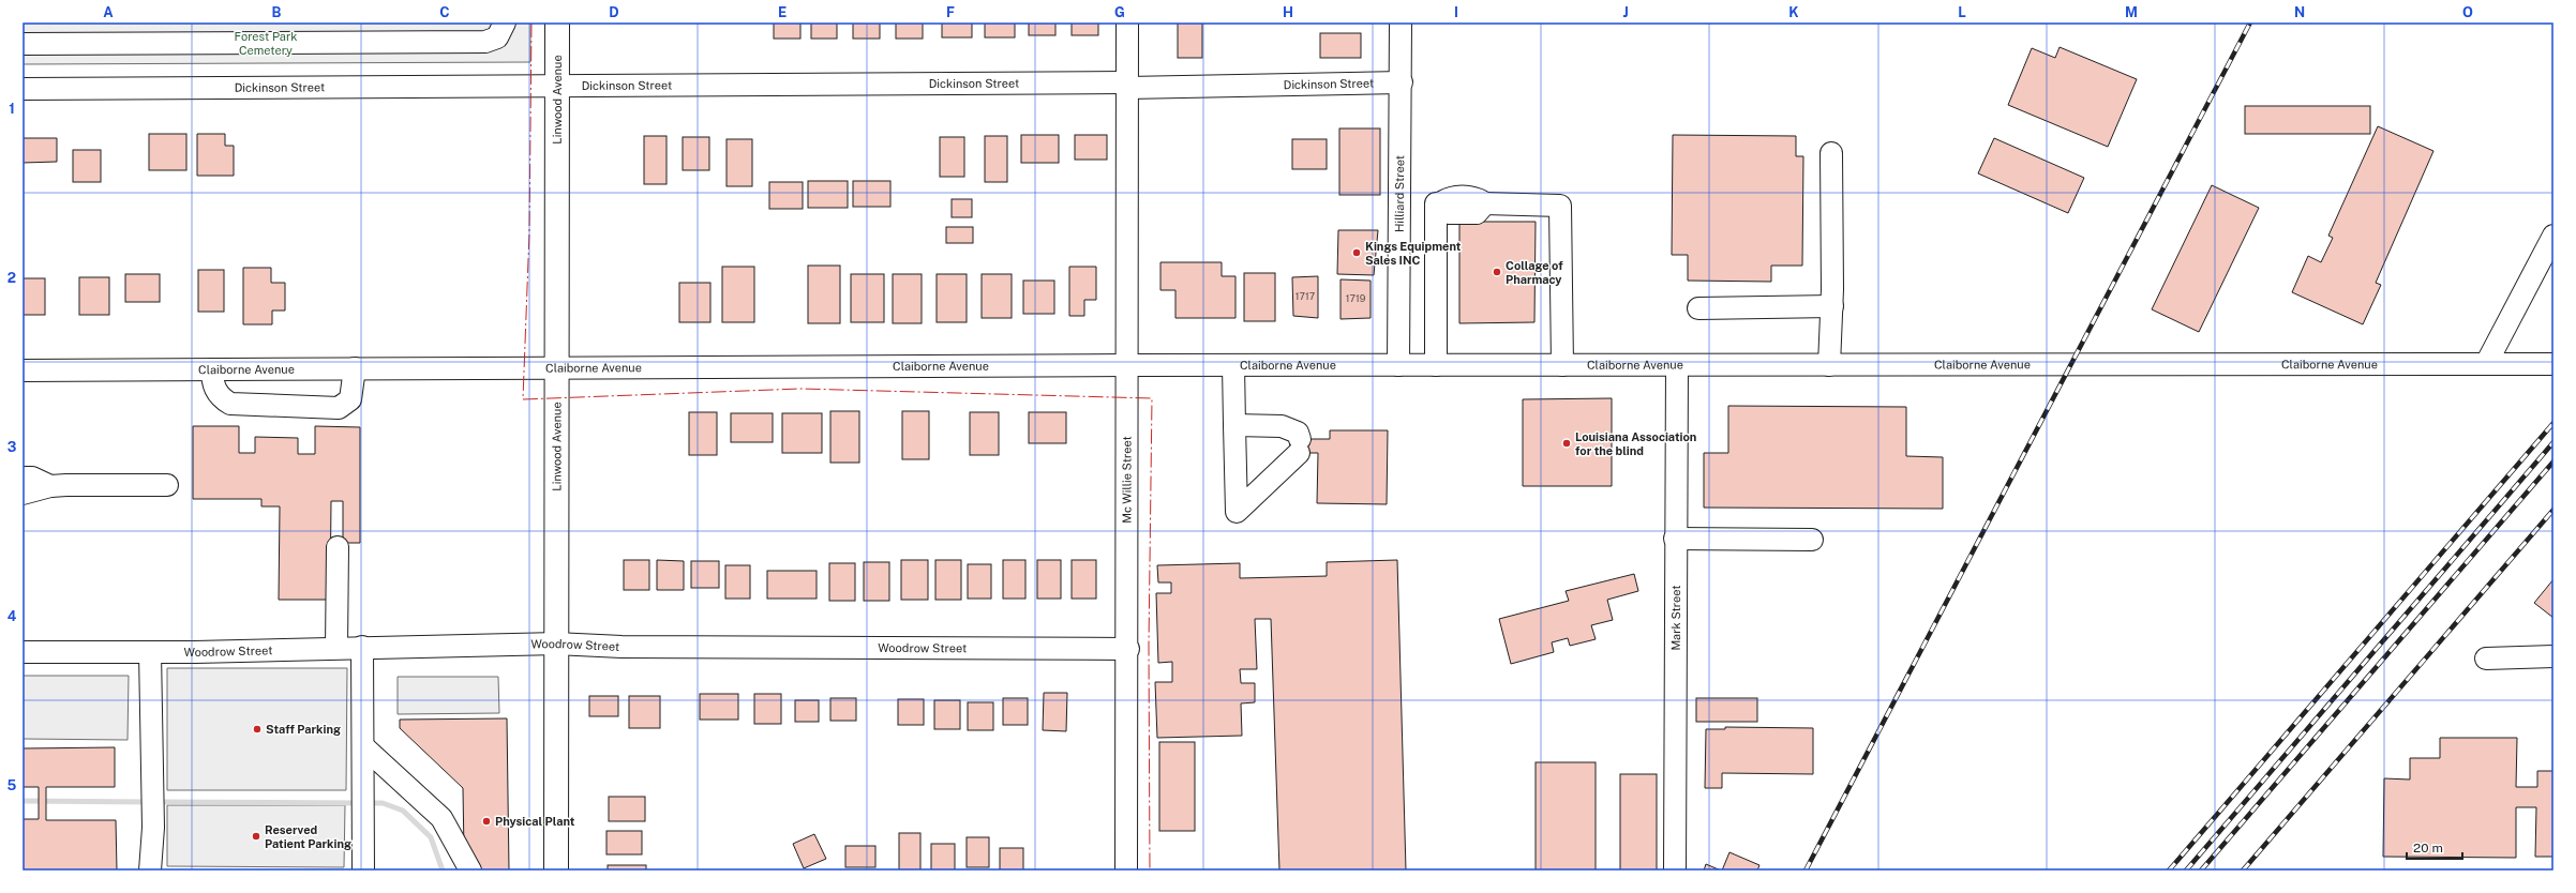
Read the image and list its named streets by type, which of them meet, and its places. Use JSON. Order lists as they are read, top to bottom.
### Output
{
  "streets": {
    "main road": ["Linwood Avenue"],
    "street": [
      "Dickinson Street",
      "Hilliard Street",
      "Claiborne Avenue",
      "Mc Willie Street",
      "Mark Street",
      "Woodrow Street"
    ]
  },
  "crossings": [
    ["Dickinson Street", "Linwood Avenue"],
    ["Dickinson Street", "Hilliard Street"],
    ["Dickinson Street", "Mc Willie Street"],
    ["Linwood Avenue", "Claiborne Avenue"],
    ["Linwood Avenue", "Woodrow Street"],
    ["Hilliard Street", "Claiborne Avenue"],
    ["Claiborne Avenue", "Mc Willie Street"],
    ["Claiborne Avenue", "Mark Street"],
    ["Mc Willie Street", "Woodrow Street"]
  ],
  "parks": ["Forest Park Cemetery"],
  "places": [
    "Kings Equipment Sales INC",
    "Collage of Pharmacy",
    "Louisiana Association for the blind",
    "Staff Parking",
    "Physical Plant",
    "Reserved Patient Parking"
  ],
  "house_numbers": ["1717", "1719"],
  "scale_bar": "20 m",
  "grid": {
    "columns": [
      "A",
      "B",
      "C",
      "D",
      "E",
      "F",
      "G",
      "H",
      "I",
      "J",
      "K",
      "L",
      "M",
      "N",
      "O"
    ],
    "rows": [
      "1",
      "2",
      "3",
      "4",
      "5"
    ]
  }
}
